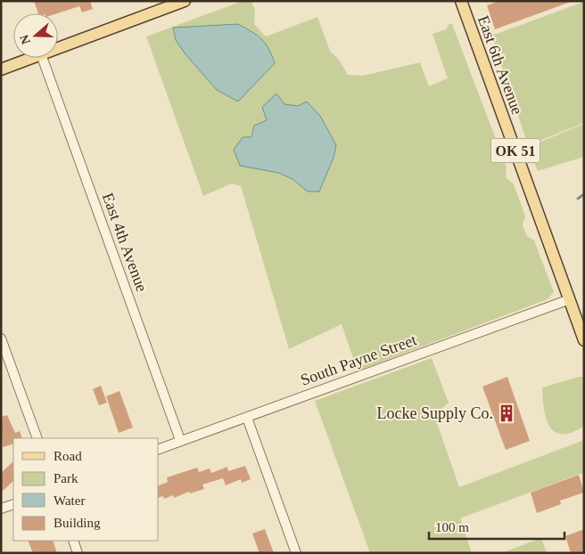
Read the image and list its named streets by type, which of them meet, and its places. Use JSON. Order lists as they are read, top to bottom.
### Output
{
  "streets": {
    "main road": ["East 6th Avenue", "OK 51"],
    "street": ["East 4th Avenue", "South Payne Street"]
  },
  "crossings": [
    ["East 6th Avenue", "South Payne Street"],
    ["East 4th Avenue", "South Payne Street"]
  ],
  "places": {
    "building": ["Locke Supply Co."]
  },
  "legend": [
    "Road",
    "Park",
    "Water",
    "Building"
  ],
  "scale_bar": "100 m",
  "north": "left"
}
